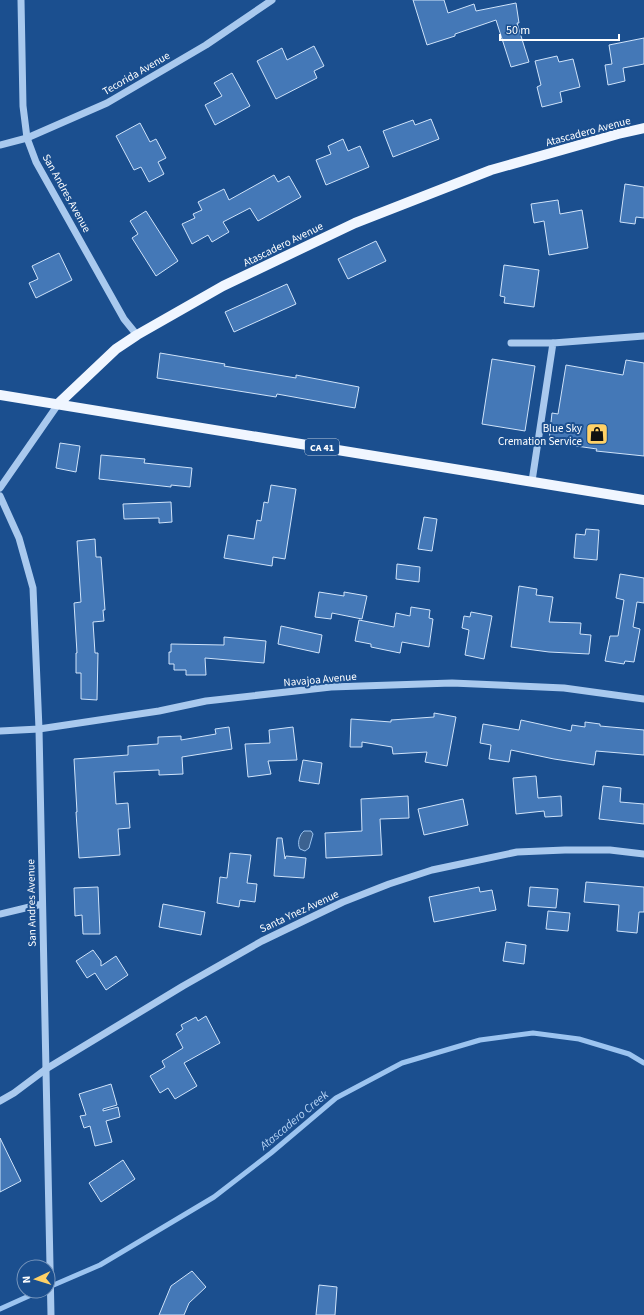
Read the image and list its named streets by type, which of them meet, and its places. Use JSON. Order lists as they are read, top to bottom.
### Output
{
  "streets": {
    "main road": ["Atascadero Avenue", "CA 41"],
    "street": [
      "Tecorida Avenue",
      "San Andres Avenue",
      "Navajoa Avenue",
      "Santa Ynez Avenue"
    ]
  },
  "crossings": [
    ["Tecorida Avenue", "San Andres Avenue"],
    ["Atascadero Avenue", "San Andres Avenue"],
    ["Atascadero Avenue", "CA 41"],
    ["San Andres Avenue", "Navajoa Avenue"],
    ["San Andres Avenue", "Santa Ynez Avenue"]
  ],
  "water": ["Atascadero Creek"],
  "places": {
    "shop": ["Blue Sky Cremation Service"]
  },
  "scale_bar": "50 m",
  "north": "left"
}
